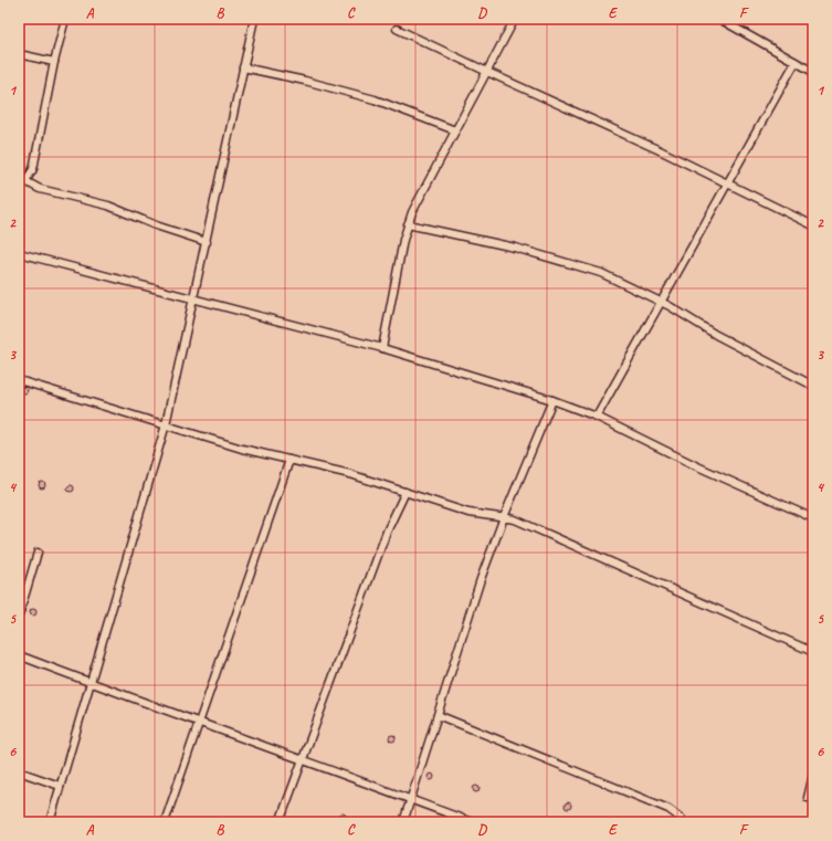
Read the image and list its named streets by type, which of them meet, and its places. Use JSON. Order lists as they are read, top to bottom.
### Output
{
  "grid": {
    "columns": [
      "A",
      "B",
      "C",
      "D",
      "E",
      "F"
    ],
    "rows": [
      "1",
      "2",
      "3",
      "4",
      "5",
      "6"
    ]
  }
}
